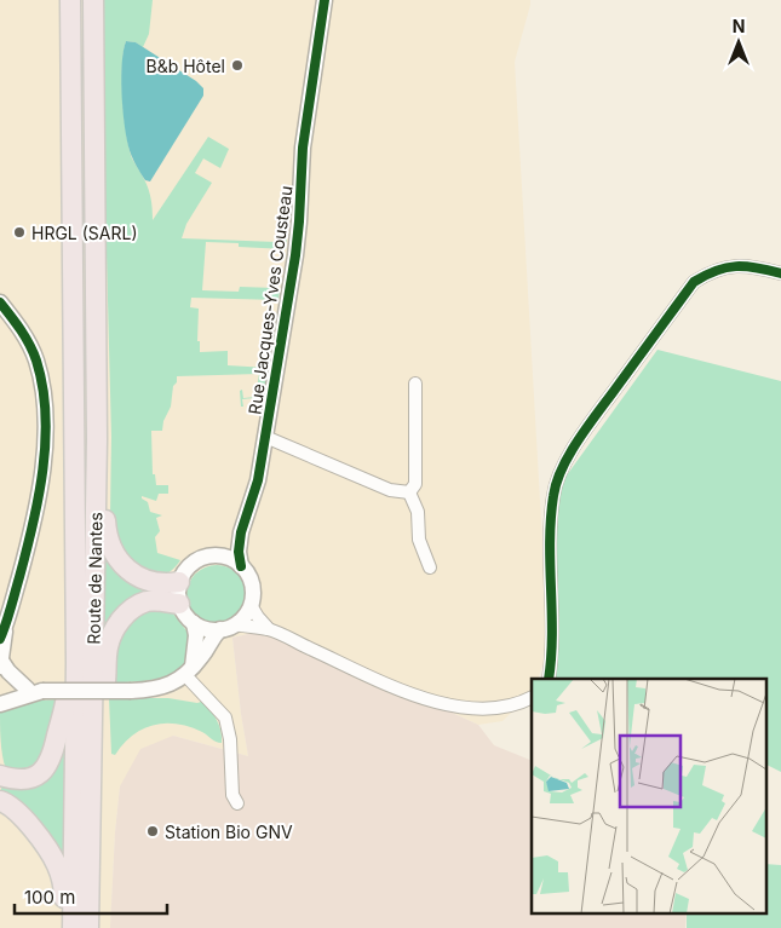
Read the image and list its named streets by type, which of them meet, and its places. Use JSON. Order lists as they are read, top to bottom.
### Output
{
  "streets": {
    "highway": ["Route de Nantes"],
    "street": ["Rue Jacques-Yves Cousteau"]
  },
  "places": ["B&b Hôtel", "HRGL (SARL)", "Station Bio GNV"],
  "scale_bar": "100 m",
  "north": "top"
}
